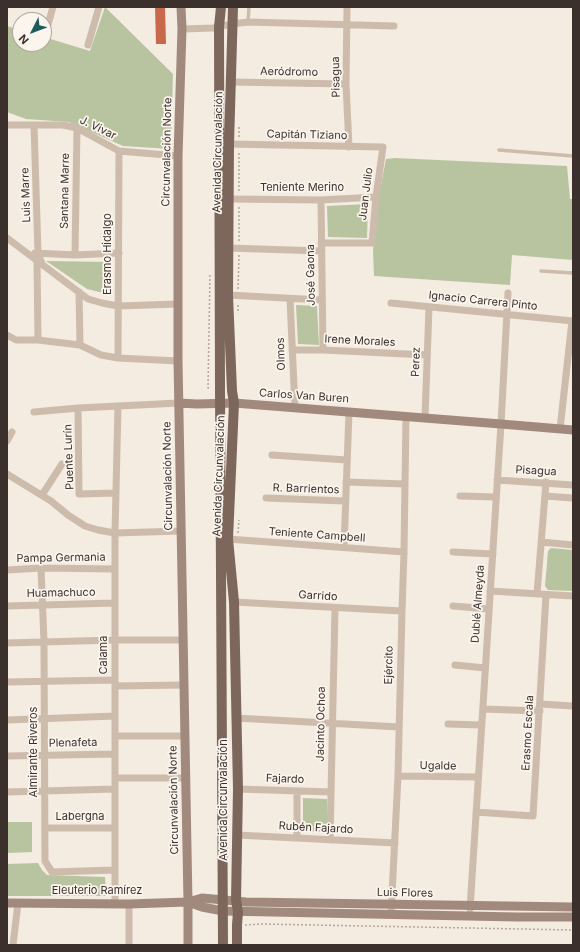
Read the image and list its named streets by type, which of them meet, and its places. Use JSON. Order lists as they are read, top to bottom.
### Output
{
  "streets": {
    "main road": ["Avenida Circunvalación"],
    "street": [
      "Aeródromo",
      "Pisagua",
      "J. Vivar",
      "Capitán Tiziano",
      "Circunvalación Norte",
      "Teniente Merino",
      "Santana Marre",
      "Juan Julio",
      "Luis Marre",
      "Erasmo Hidalgo",
      "José Gaona",
      "Ignacio Carrera Pinto",
      "Irene Morales",
      "Olmos",
      "Perez",
      "Carlos Van Buren",
      "Puente Lurín",
      "R. Barrientos",
      "Teniente Campbell",
      "Pampa Germania",
      "Huamachuco",
      "Garrido",
      "Dublé Almeyda",
      "Calama",
      "Ejército",
      "Jacinto Ochoa",
      "Erasmo Escala",
      "Plenafeta",
      "Almirante Riveros",
      "Ugalde",
      "Fajardo",
      "Labergna",
      "Rubén Fajardo",
      "Eleuterio Ramírez",
      "Luis Flores"
    ]
  },
  "crossings": [
    ["Aeródromo", "Pisagua"],
    ["Aeródromo", "Avenida Circunvalación"],
    ["Pisagua", "Capitán Tiziano"],
    ["Pisagua", "Dublé Almeyda"],
    ["J. Vivar", "Circunvalación Norte"],
    ["J. Vivar", "Santana Marre"],
    ["J. Vivar", "Luis Marre"],
    ["J. Vivar", "Erasmo Hidalgo"],
    ["Capitán Tiziano", "Avenida Circunvalación"],
    ["Capitán Tiziano", "Juan Julio"],
    ["Circunvalación Norte", "Carlos Van Buren"],
    ["Circunvalación Norte", "Eleuterio Ramírez"],
    ["Avenida Circunvalación", "Teniente Merino"],
    ["Avenida Circunvalación", "Carlos Van Buren"],
    ["Avenida Circunvalación", "Teniente Campbell"],
    ["Avenida Circunvalación", "Garrido"],
    ["Avenida Circunvalación", "Fajardo"],
    ["Avenida Circunvalación", "Rubén Fajardo"],
    ["Avenida Circunvalación", "Eleuterio Ramírez"],
    ["Avenida Circunvalación", "Luis Flores"],
    ["Teniente Merino", "Juan Julio"],
    ["Teniente Merino", "José Gaona"],
    ["Juan Julio", "José Gaona"],
    ["José Gaona", "Irene Morales"],
    ["Ignacio Carrera Pinto", "Perez"],
    ["Ignacio Carrera Pinto", "Dublé Almeyda"],
    ["Irene Morales", "Olmos"],
    ["Irene Morales", "Perez"],
    ["Olmos", "Carlos Van Buren"],
    ["Perez", "Carlos Van Buren"],
    ["Carlos Van Buren", "Puente Lurín"],
    ["Carlos Van Buren", "Dublé Almeyda"],
    ["Carlos Van Buren", "Calama"],
    ["Carlos Van Buren", "Ejército"],
    ["Puente Lurín", "Calama"],
    ["Teniente Campbell", "Ejército"],
    ["Pampa Germania", "Calama"],
    ["Pampa Germania", "Almirante Riveros"],
    ["Huamachuco", "Calama"],
    ["Huamachuco", "Almirante Riveros"],
    ["Garrido", "Ejército"],
    ["Garrido", "Jacinto Ochoa"],
    ["Dublé Almeyda", "Erasmo Escala"],
    ["Dublé Almeyda", "Ugalde"],
    ["Dublé Almeyda", "Luis Flores"],
    ["Calama", "Plenafeta"],
    ["Calama", "Almirante Riveros"],
    ["Calama", "Labergna"],
    ["Calama", "Eleuterio Ramírez"],
    ["Ejército", "Ugalde"],
    ["Ejército", "Rubén Fajardo"],
    ["Ejército", "Luis Flores"],
    ["Jacinto Ochoa", "Fajardo"],
    ["Jacinto Ochoa", "Rubén Fajardo"],
    ["Plenafeta", "Almirante Riveros"],
    ["Almirante Riveros", "Labergna"],
    ["Eleuterio Ramírez", "Luis Flores"]
  ],
  "north": "bottom left"
}
